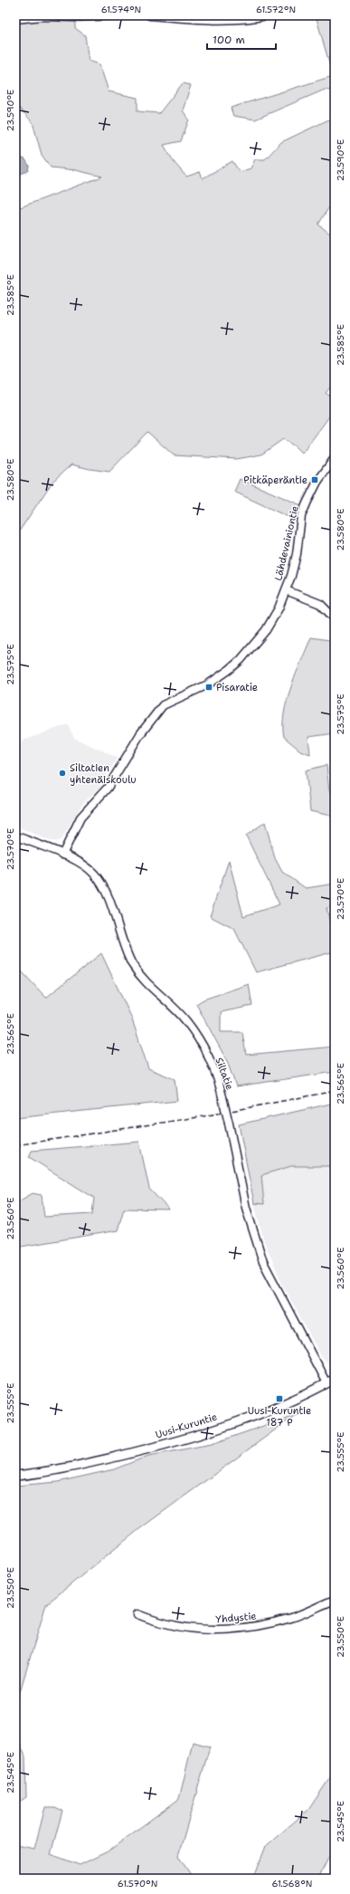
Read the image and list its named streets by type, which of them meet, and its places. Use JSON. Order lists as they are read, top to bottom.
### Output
{
  "streets": {
    "main road": ["Uusi-Kuruntie"],
    "street": ["Lähdevainiontie", "Siltatie", "Yhdystie"]
  },
  "crossings": [
    ["Lähdevainiontie", "Siltatie"],
    ["Siltatie", "Uusi-Kuruntie"]
  ],
  "places": {
    "transit": ["Pitkäperäntie", "Pisaratie", "Uusi-Kuruntie 187 P"],
    "other": ["Siltatien yhtenäiskoulu"]
  },
  "scale_bar": "100 m",
  "coordinates": [
    "61.574°N",
    "61.572°N",
    "23.590°E",
    "23.585°E",
    "23.580°E",
    "23.575°E",
    "23.570°E",
    "23.565°E",
    "23.560°E",
    "23.555°E",
    "23.550°E",
    "23.545°E",
    "61.570°N",
    "61.568°N"
  ]
}
